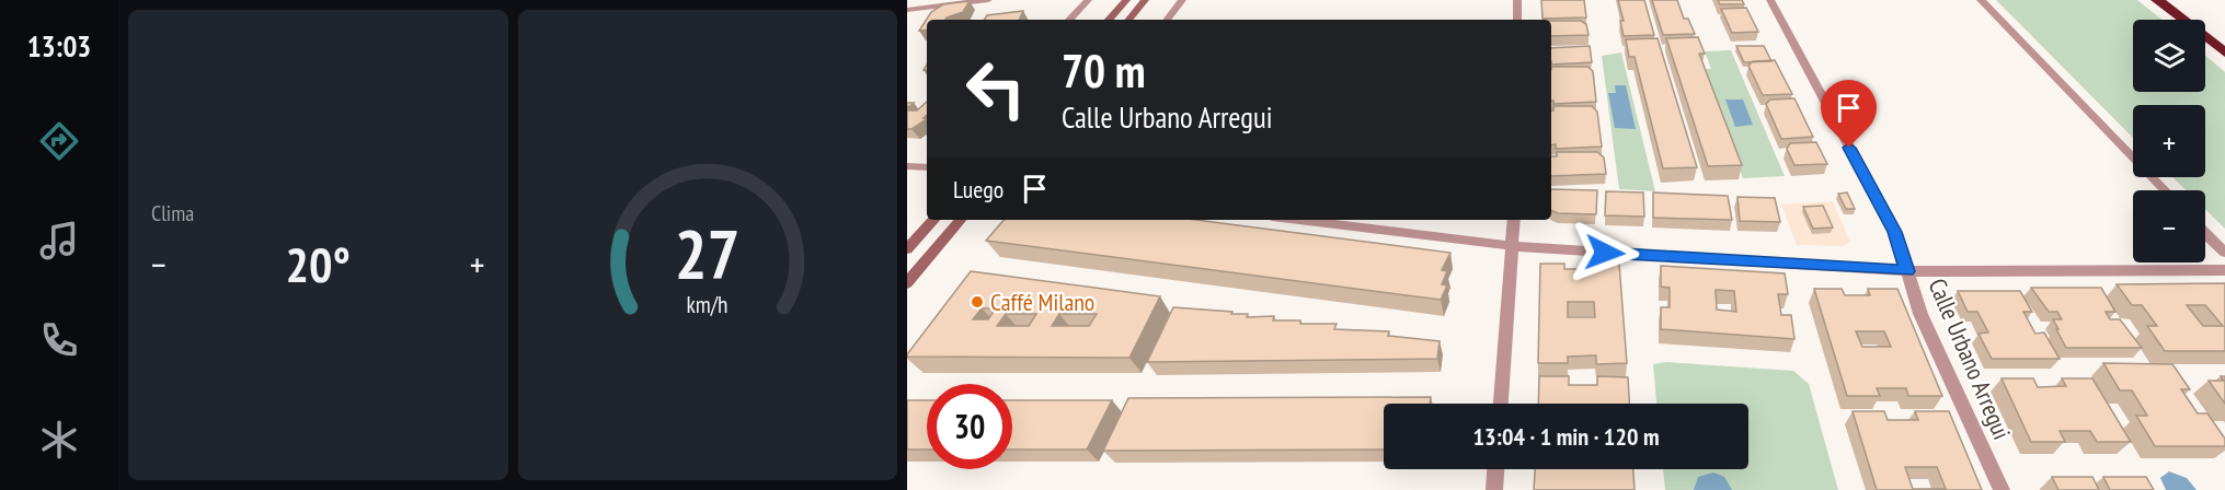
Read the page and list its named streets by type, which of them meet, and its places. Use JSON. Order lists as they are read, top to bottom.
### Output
{
  "streets": {
    "street": ["Calle Urbano Arregui"]
  },
  "places": ["Caffé Milano"],
  "page": {
    "tabs": "13:03",
    "tile": "Clima",
    "map_buttons": ["+", "−"],
    "turn": ["70 m", "Calle Urbano Arregui"],
    "then": "Luego",
    "heat": ["−", "20°", "+"],
    "limit": "30",
    "trip": "13:04 · 1 min · 120 m",
    "gauge": ["27", "km/h"]
  }
}
